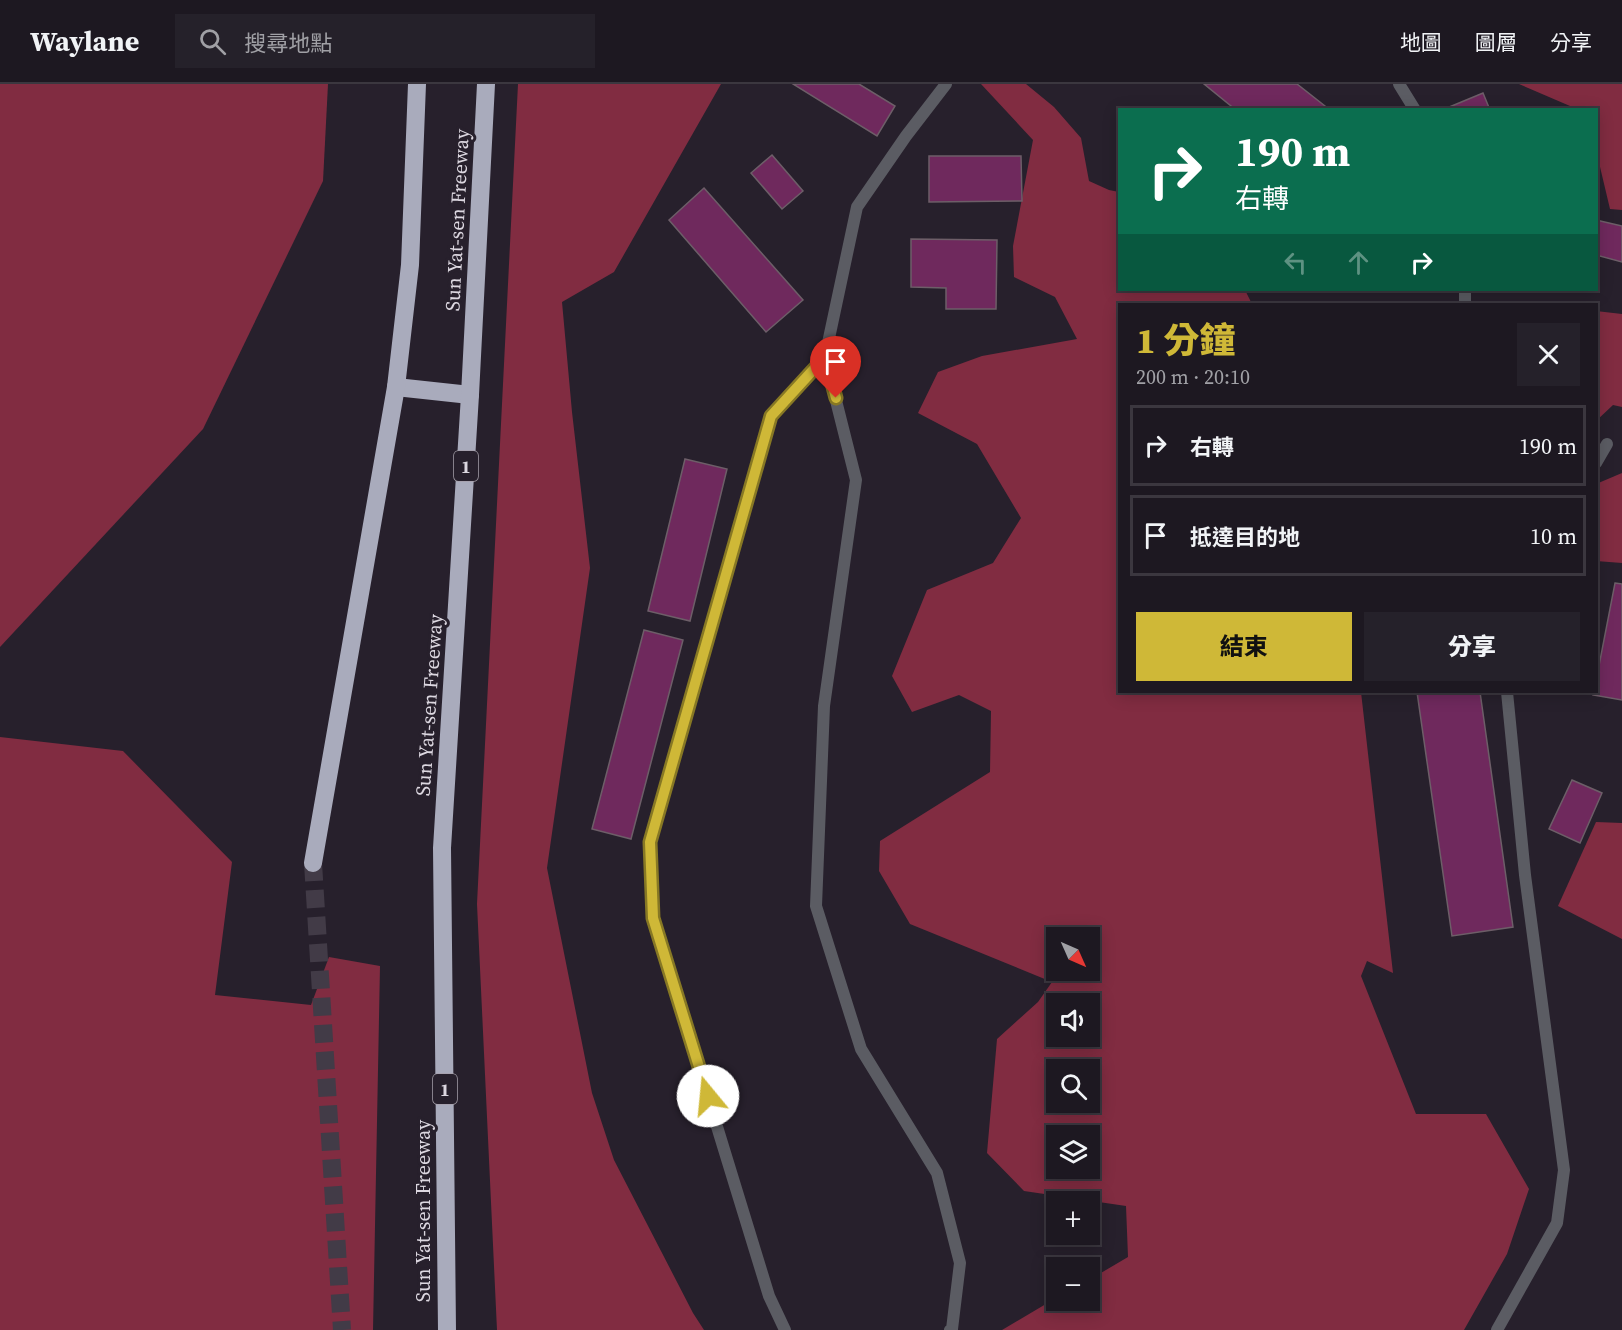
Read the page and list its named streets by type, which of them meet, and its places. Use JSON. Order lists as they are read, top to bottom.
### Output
{
  "streets": {
    "highway": ["Sun Yat-sen Freeway", "1"]
  },
  "north": "bottom right",
  "page": {
    "header": "Waylane",
    "search": "搜尋地點",
    "nav": ["地圖", "圖層", "分享"],
    "turn": ["190 m", "右轉"],
    "heading": ["1 分鐘", "200 m · 20:10"],
    "list": [
      {
        "name": "右轉",
        "value": "190 m"
      },
      {
        "name": "抵達目的地",
        "value": "10 m"
      }
    ],
    "buttons": ["結束", "分享"],
    "map_buttons": ["+", "−"]
  }
}
